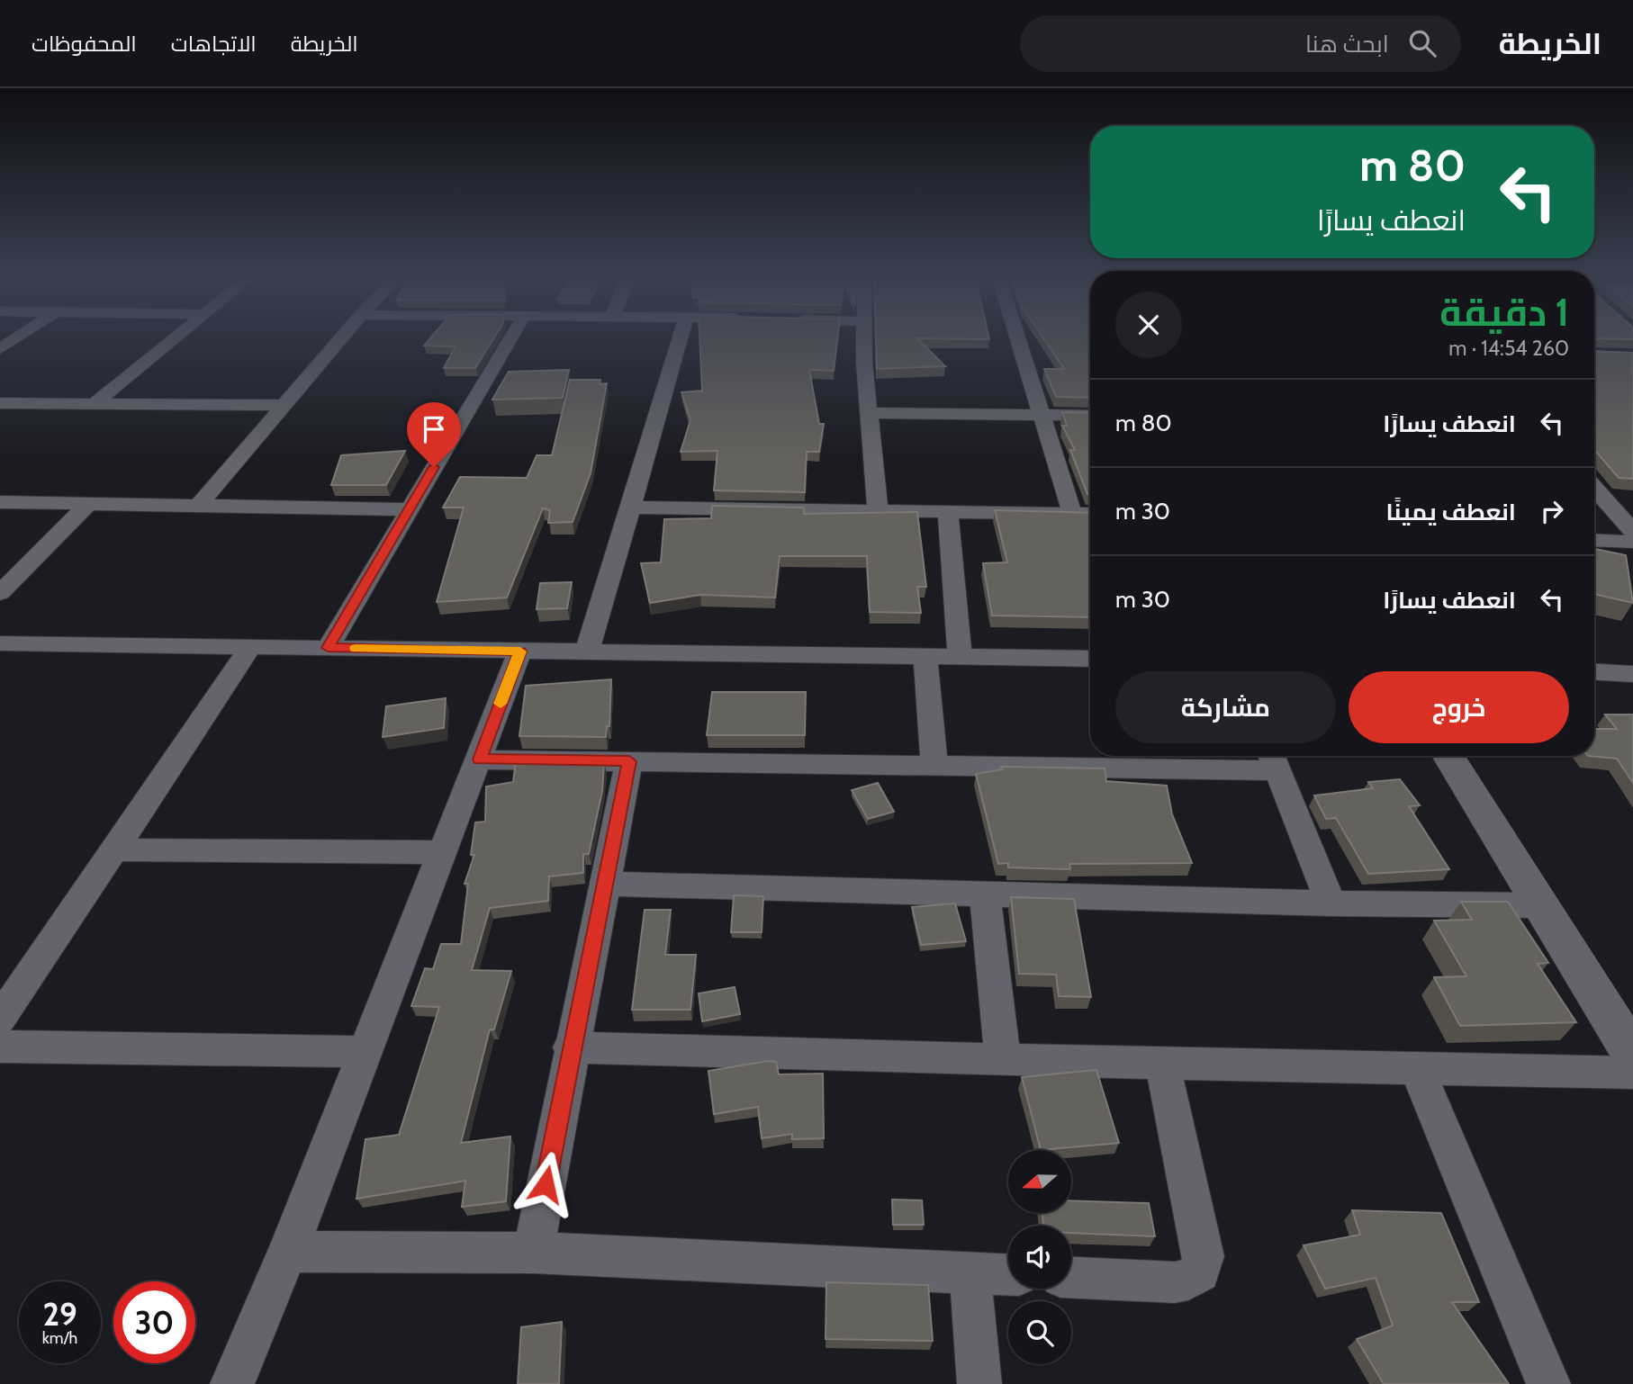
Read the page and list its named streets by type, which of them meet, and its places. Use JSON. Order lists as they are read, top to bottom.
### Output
{
  "north": "left",
  "page": {
    "header": "الخريطة",
    "search": "ابحث هنا",
    "nav": ["الخريطة", "الاتجاهات", "المحفوظات"],
    "turn": ["80 m", "انعطف يسارًا"],
    "heading": ["1 دقيقة", "260 m · 14:54"],
    "list": [
      {
        "name": "انعطف يسارًا",
        "value": "80 m"
      },
      {
        "name": "انعطف يمينًا",
        "value": "30 m"
      },
      {
        "name": "انعطف يسارًا",
        "value": "30 m"
      }
    ],
    "buttons": ["خروج", "مشاركة"],
    "speed": "29 km/h",
    "limit": "30"
  }
}
